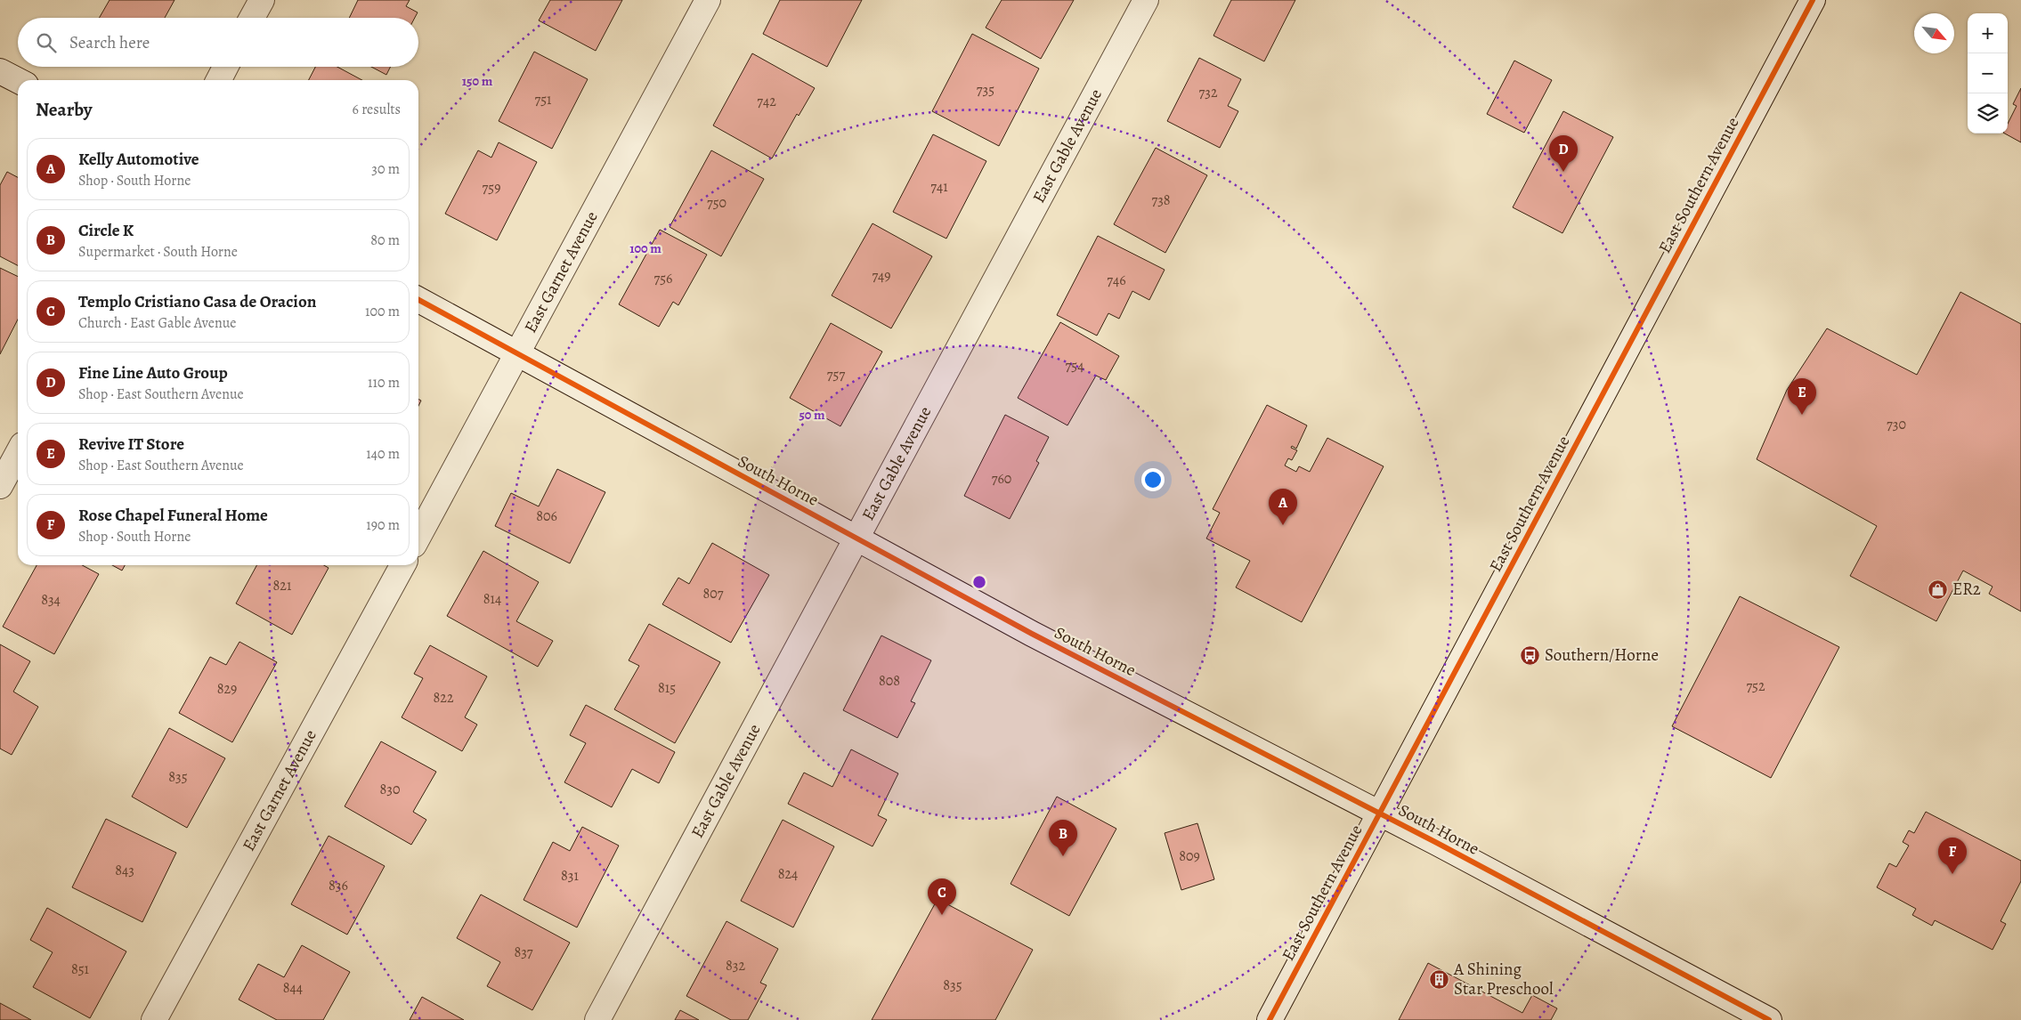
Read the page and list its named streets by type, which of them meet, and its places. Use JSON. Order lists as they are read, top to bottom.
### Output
{
  "streets": {
    "street": [
      "East Gable Avenue",
      "East Southern Avenue",
      "East Garnet Avenue",
      "South Horne"
    ]
  },
  "crossings": [
    ["East Gable Avenue", "South Horne"],
    ["East Southern Avenue", "South Horne"],
    ["East Garnet Avenue", "South Horne"]
  ],
  "places": {
    "shop": ["ER2"],
    "bus stop": ["Southern/Horne"],
    "building": ["A Shining Star Preschool"]
  },
  "house_numbers": [
    "735",
    "732",
    "751",
    "742",
    "741",
    "759",
    "738",
    "750",
    "749",
    "756",
    "746",
    "754",
    "757",
    "730",
    "760",
    "806",
    "821",
    "807",
    "814",
    "834",
    "808",
    "752",
    "815",
    "829",
    "822",
    "835",
    "830",
    "809",
    "843",
    "824",
    "831",
    "836",
    "837",
    "832",
    "851",
    "835",
    "844"
  ],
  "north": "bottom right",
  "page": {
    "map_buttons": ["+", "−"],
    "search": "Search here",
    "heading": ["Nearby", "6 results"],
    "pins": [
      "D",
      "E",
      "A",
      "B",
      "F",
      "C"
    ],
    "list": [
      {
        "mark": "A",
        "name": "Kelly Automotive",
        "note": "Shop · South Horne",
        "value": "30 m"
      },
      {
        "mark": "B",
        "name": "Circle K",
        "note": "Supermarket · South Horne",
        "value": "80 m"
      },
      {
        "mark": "C",
        "name": "Templo Cristiano Casa de Oracion",
        "note": "Church · East Gable Avenue",
        "value": "100 m"
      },
      {
        "mark": "D",
        "name": "Fine Line Auto Group",
        "note": "Shop · East Southern Avenue",
        "value": "110 m"
      },
      {
        "mark": "E",
        "name": "Revive IT Store",
        "note": "Shop · East Southern Avenue",
        "value": "140 m"
      },
      {
        "mark": "F",
        "name": "Rose Chapel Funeral Home",
        "note": "Shop · South Horne",
        "value": "190 m"
      }
    ]
  },
  "rings": ["150 m", "100 m", "50 m"]
}
